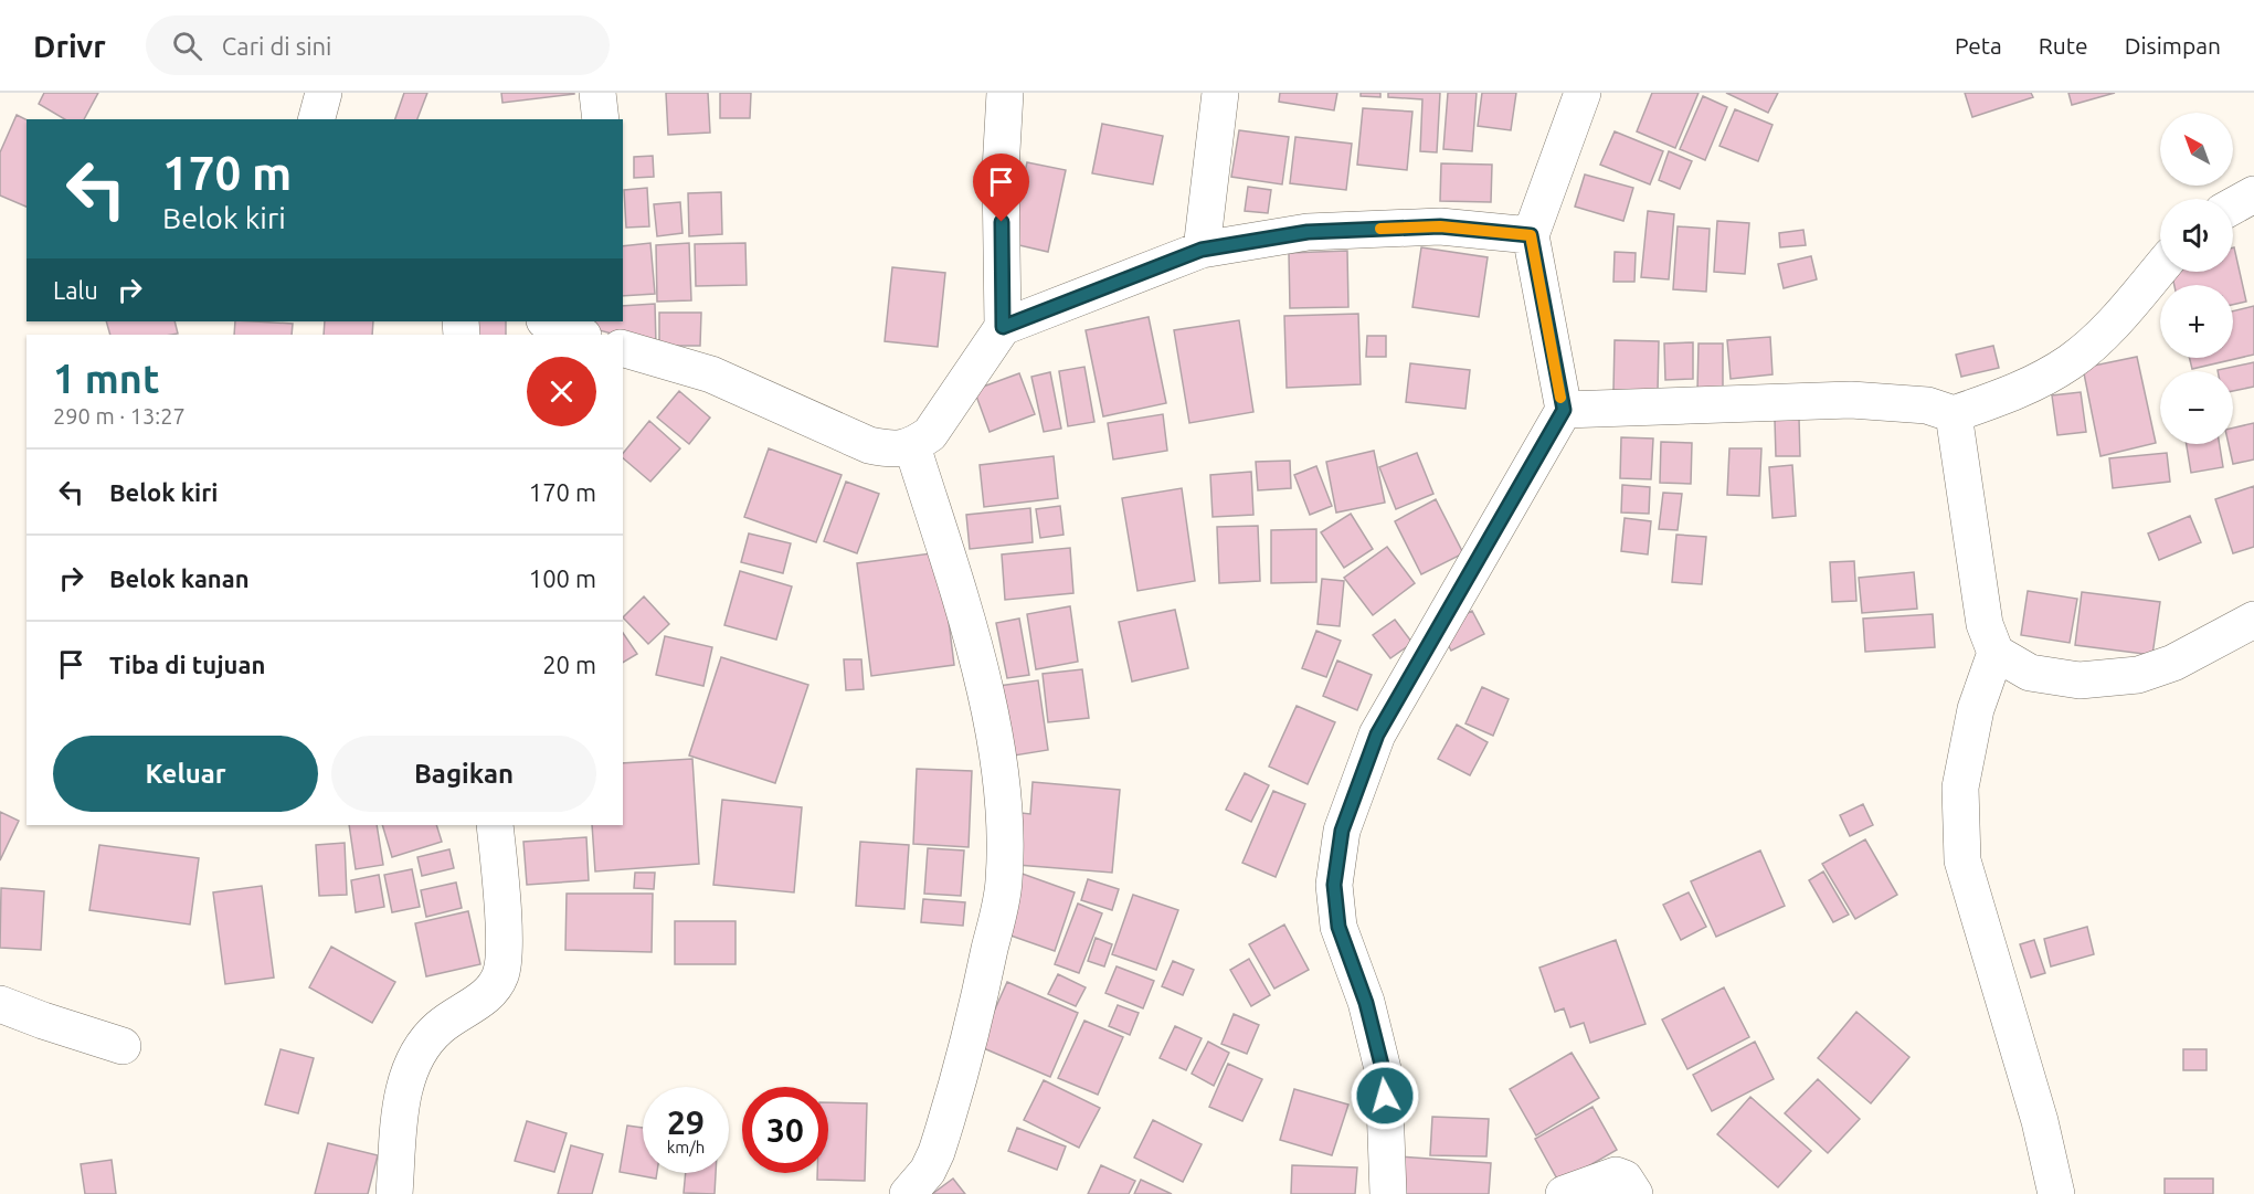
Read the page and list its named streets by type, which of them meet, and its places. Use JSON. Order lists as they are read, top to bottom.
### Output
{
  "north": "top left",
  "page": {
    "header": "Drivr",
    "search": "Cari di sini",
    "nav": ["Peta", "Rute", "Disimpan"],
    "map_buttons": ["+", "−"],
    "turn": ["170 m", "Belok kiri"],
    "then": "Lalu",
    "heading": ["1 mnt", "290 m · 13:27"],
    "list": [
      {
        "name": "Belok kiri",
        "value": "170 m"
      },
      {
        "name": "Belok kanan",
        "value": "100 m"
      },
      {
        "name": "Tiba di tujuan",
        "value": "20 m"
      }
    ],
    "buttons": ["Keluar", "Bagikan"],
    "speed": "29 km/h",
    "limit": "30"
  }
}
